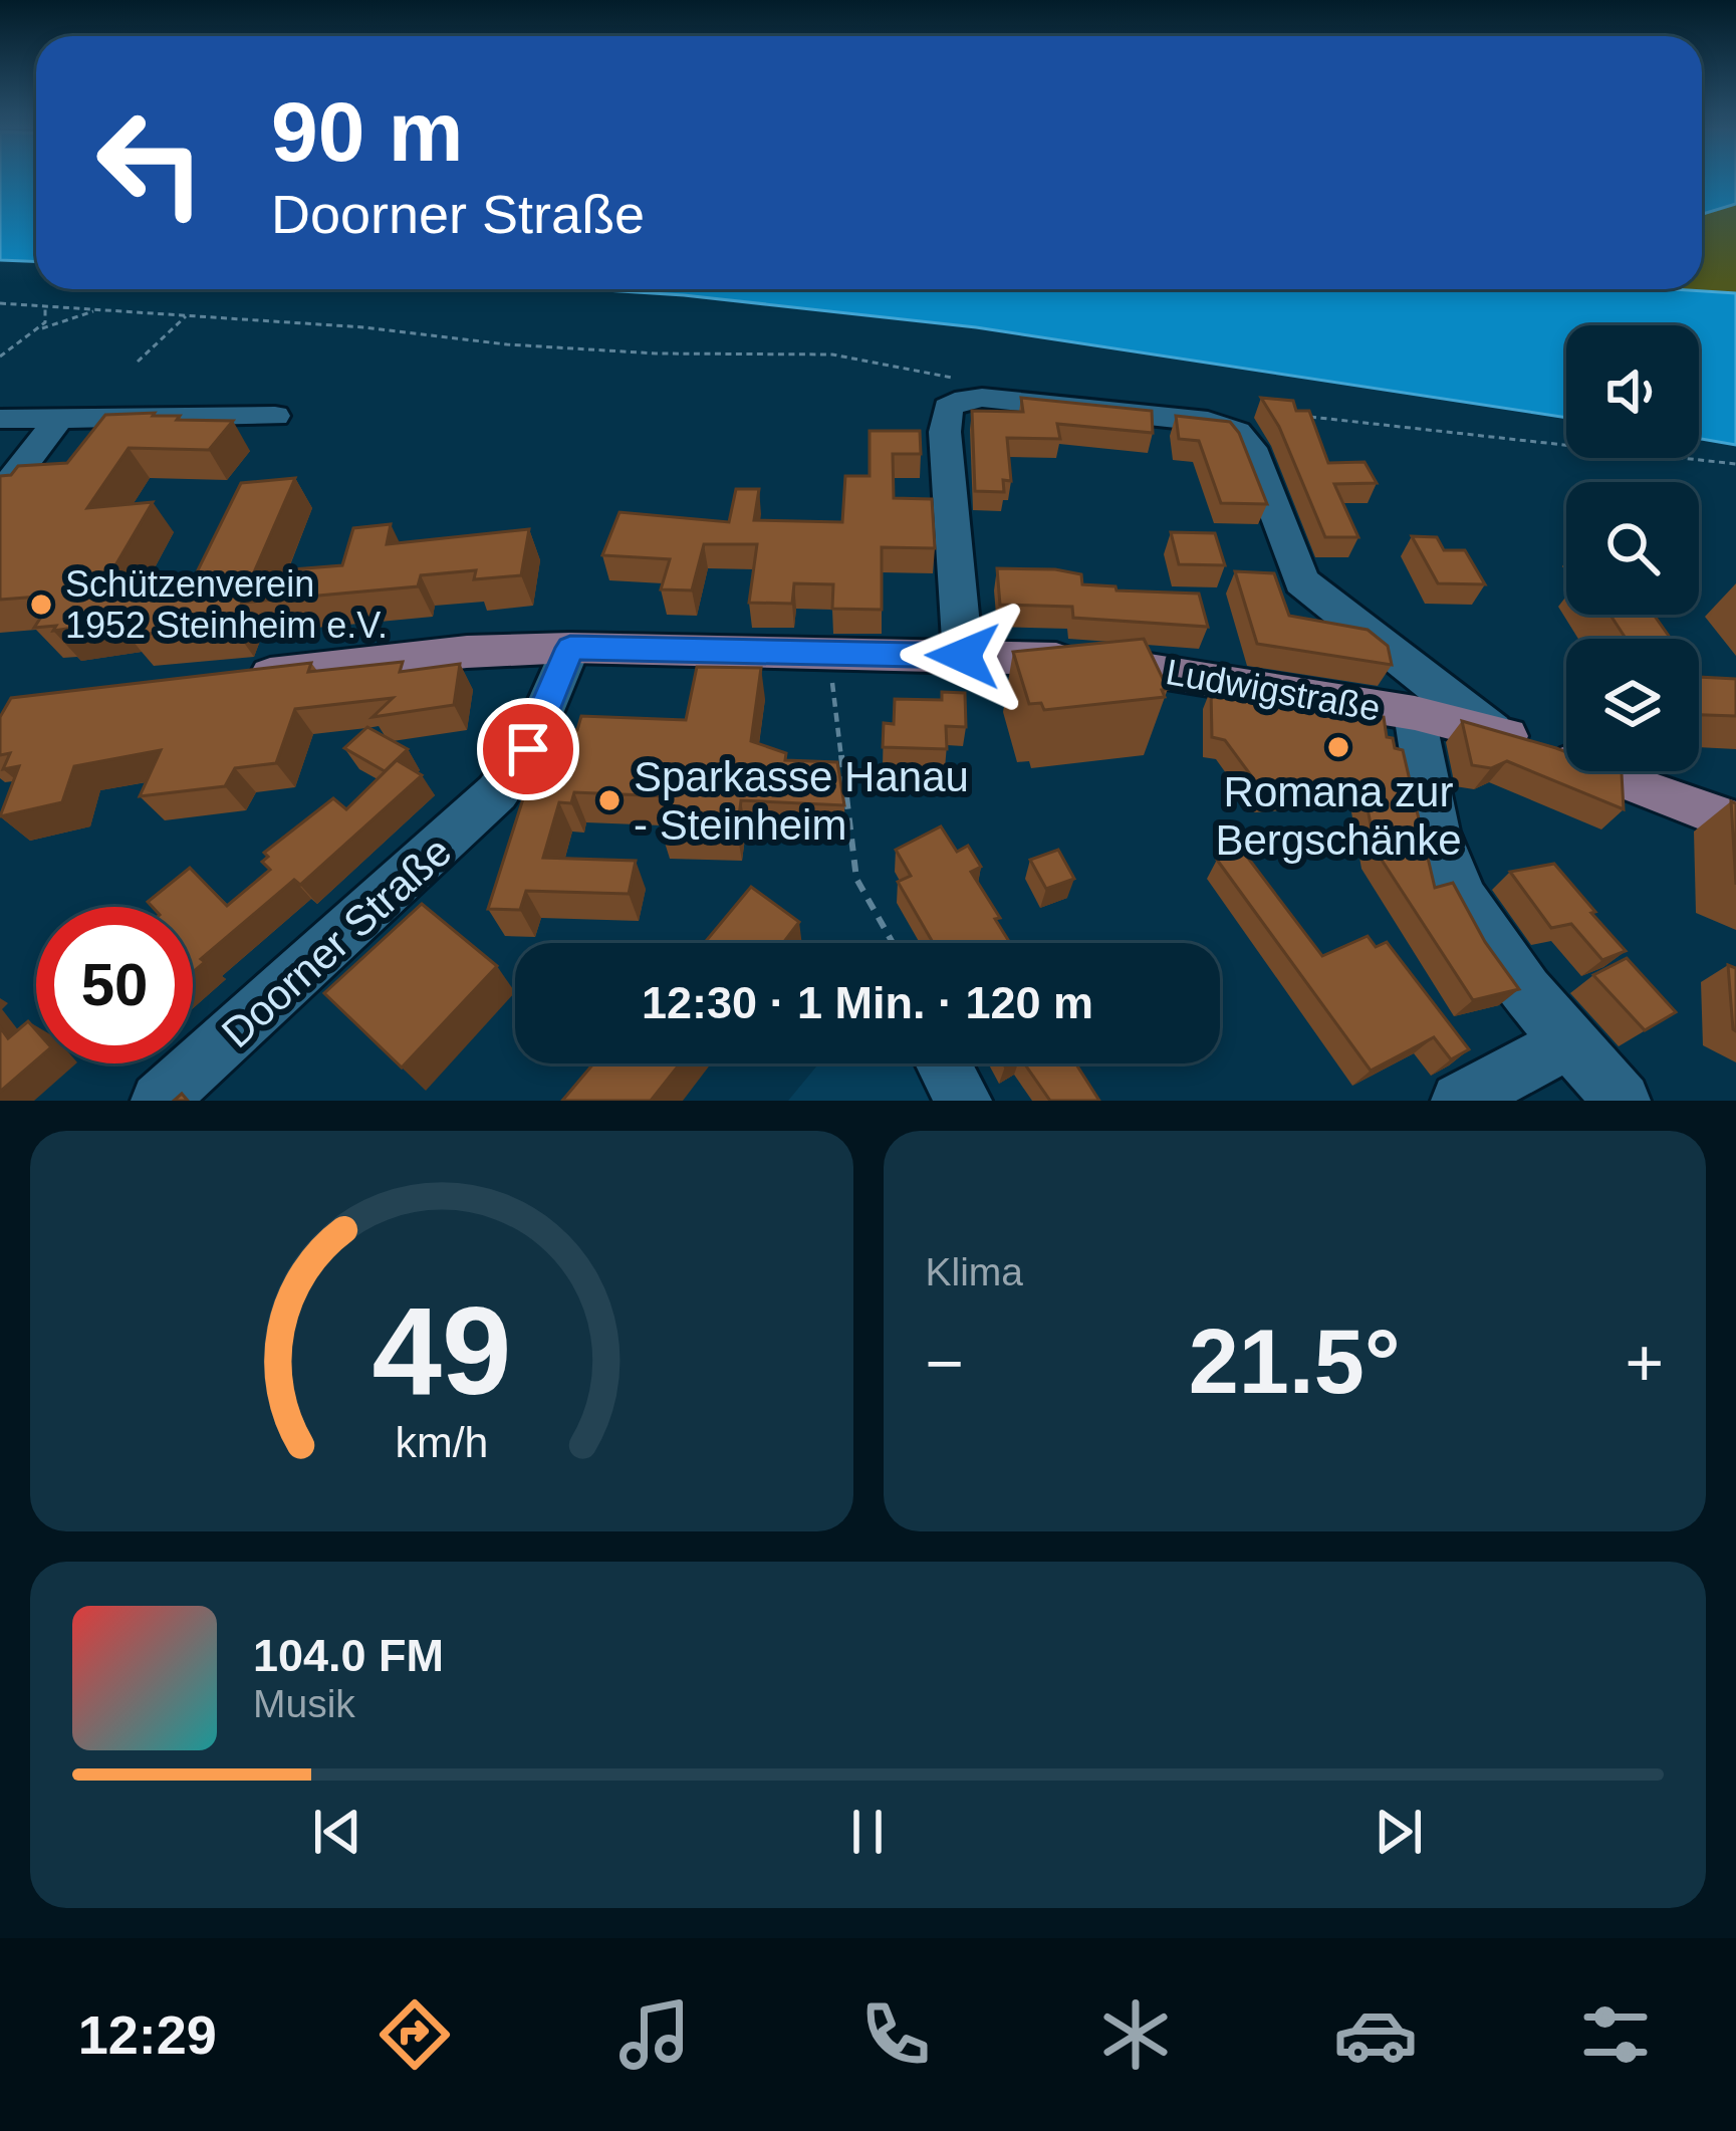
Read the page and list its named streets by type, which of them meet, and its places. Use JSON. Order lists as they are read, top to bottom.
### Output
{
  "streets": {
    "main road": ["Ludwigstraße"],
    "street": ["Doorner Straße"]
  },
  "crossings": [
    ["Ludwigstraße", "Doorner Straße"]
  ],
  "places": ["Schützenverein 1952 Steinheim e.V.", "Romana zur Bergschänke", "Sparkasse Hanau - Steinheim"],
  "page": {
    "turn": ["90 m", "Doorner Straße"],
    "limit": "50",
    "trip": "12:30 · 1 Min. · 120 m",
    "tile": "Klima",
    "heat": ["−", "21.5°", "+"],
    "song": ["104.0 FM", "Musik"],
    "tabs": "12:29",
    "gauge": ["49", "km/h"]
  }
}
